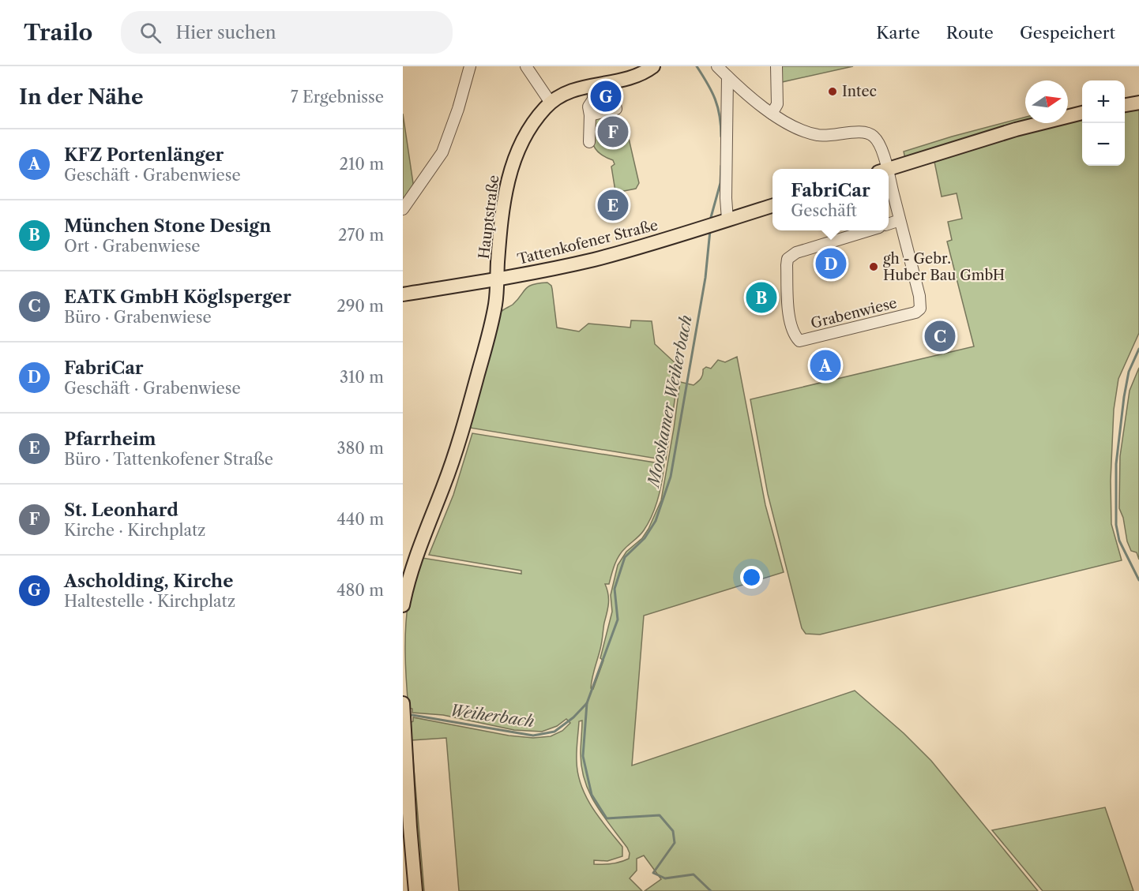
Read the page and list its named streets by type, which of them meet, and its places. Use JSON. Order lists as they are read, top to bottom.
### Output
{
  "streets": {
    "main road": ["Hauptstraße", "Tattenkofener Straße"],
    "street": ["Grabenwiese"]
  },
  "crossings": [
    ["Hauptstraße", "Tattenkofener Straße"]
  ],
  "water": ["Mooshamer Weiherbach", "Weiherbach"],
  "places": ["Intec", "gh - Gebr. Huber Bau GmbH"],
  "north": "right",
  "page": {
    "header": "Trailo",
    "search": "Hier suchen",
    "nav": ["Karte", "Route", "Gespeichert"],
    "heading": ["In der Nähe", "7 Ergebnisse"],
    "pins": [
      "G",
      "F",
      "E",
      "D",
      "B",
      "C",
      "A"
    ],
    "map_buttons": ["+", "−"],
    "list": [
      {
        "mark": "A",
        "name": "KFZ Portenlänger",
        "note": "Geschäft · Grabenwiese",
        "value": "210 m"
      },
      {
        "mark": "B",
        "name": "München Stone Design",
        "note": "Ort · Grabenwiese",
        "value": "270 m"
      },
      {
        "mark": "C",
        "name": "EATK GmbH Köglsperger",
        "note": "Büro · Grabenwiese",
        "value": "290 m"
      },
      {
        "mark": "D",
        "name": "FabriCar",
        "note": "Geschäft · Grabenwiese",
        "value": "310 m"
      },
      {
        "mark": "E",
        "name": "Pfarrheim",
        "note": "Büro · Tattenkofener Straße",
        "value": "380 m"
      },
      {
        "mark": "F",
        "name": "St. Leonhard",
        "note": "Kirche · Kirchplatz",
        "value": "440 m"
      },
      {
        "mark": "G",
        "name": "Ascholding, Kirche",
        "note": "Haltestelle · Kirchplatz",
        "value": "480 m"
      }
    ],
    "popup": ["FabriCar", "Geschäft"]
  }
}
